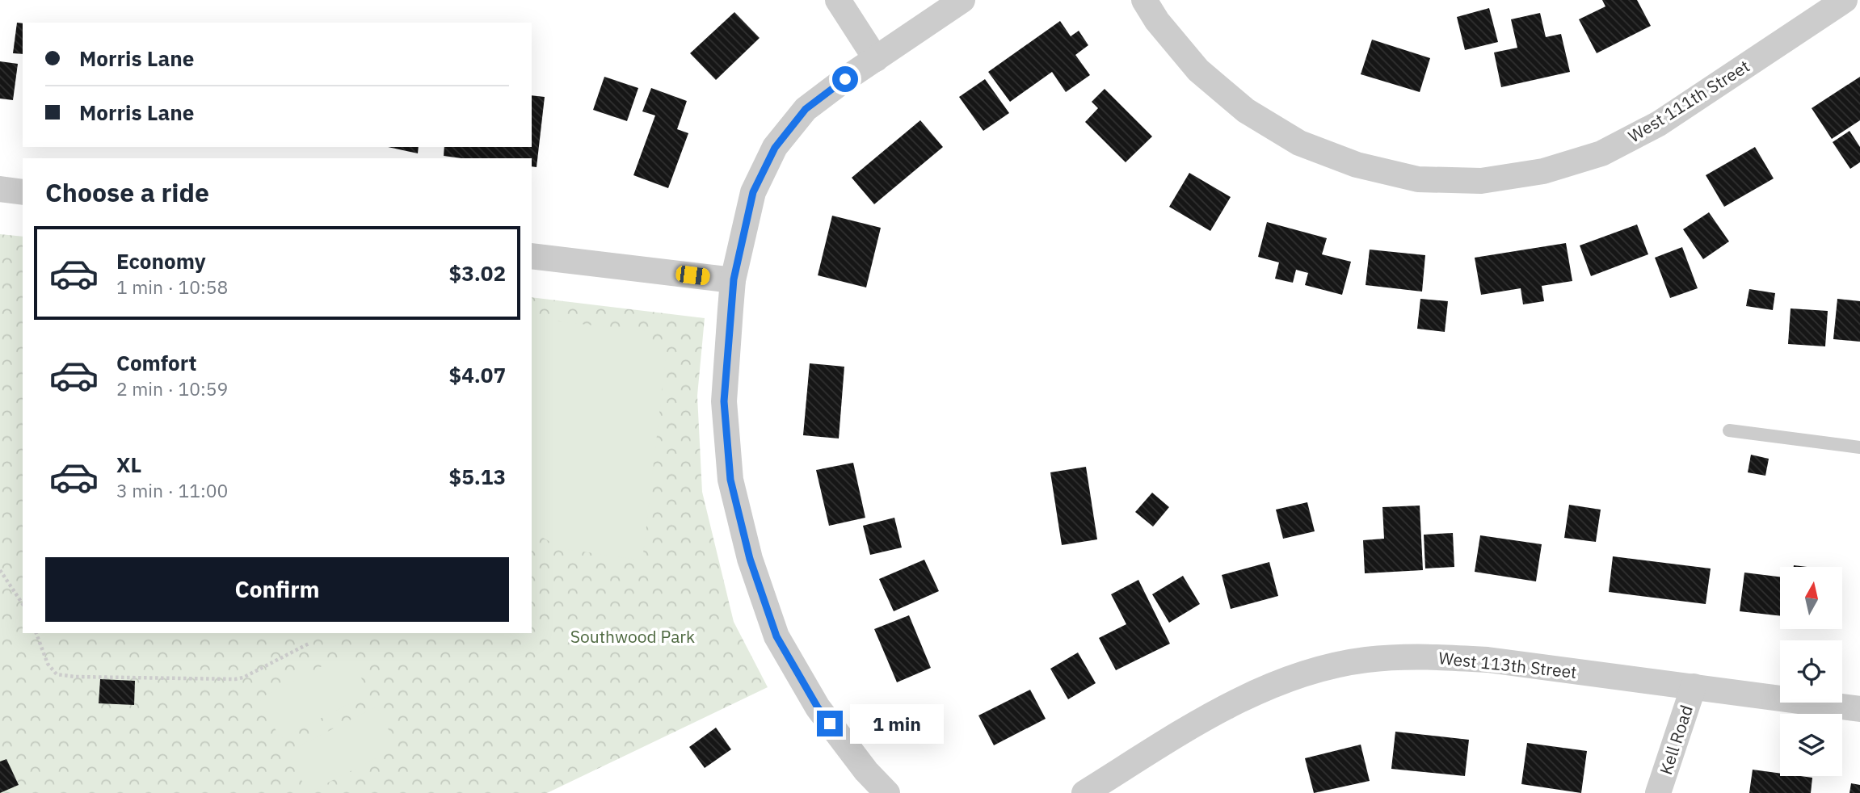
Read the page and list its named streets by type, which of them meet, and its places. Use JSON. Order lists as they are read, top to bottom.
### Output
{
  "streets": {
    "street": ["West 111th Street", "West 113th Street", "Kell Road"]
  },
  "crossings": [
    ["West 113th Street", "Kell Road"]
  ],
  "parks": ["Southwood Park"],
  "north": "top",
  "page": {
    "banner": ["Morris Lane", "Morris Lane"],
    "heading": "Choose a ride",
    "list": [
      {
        "name": "Economy",
        "note": "1 min · 10:58",
        "value": "$3.02"
      },
      {
        "name": "Comfort",
        "note": "2 min · 10:59",
        "value": "$4.07"
      },
      {
        "name": "XL",
        "note": "3 min · 11:00",
        "value": "$5.13"
      }
    ],
    "buttons": "Confirm",
    "bubble": "1 min"
  }
}
